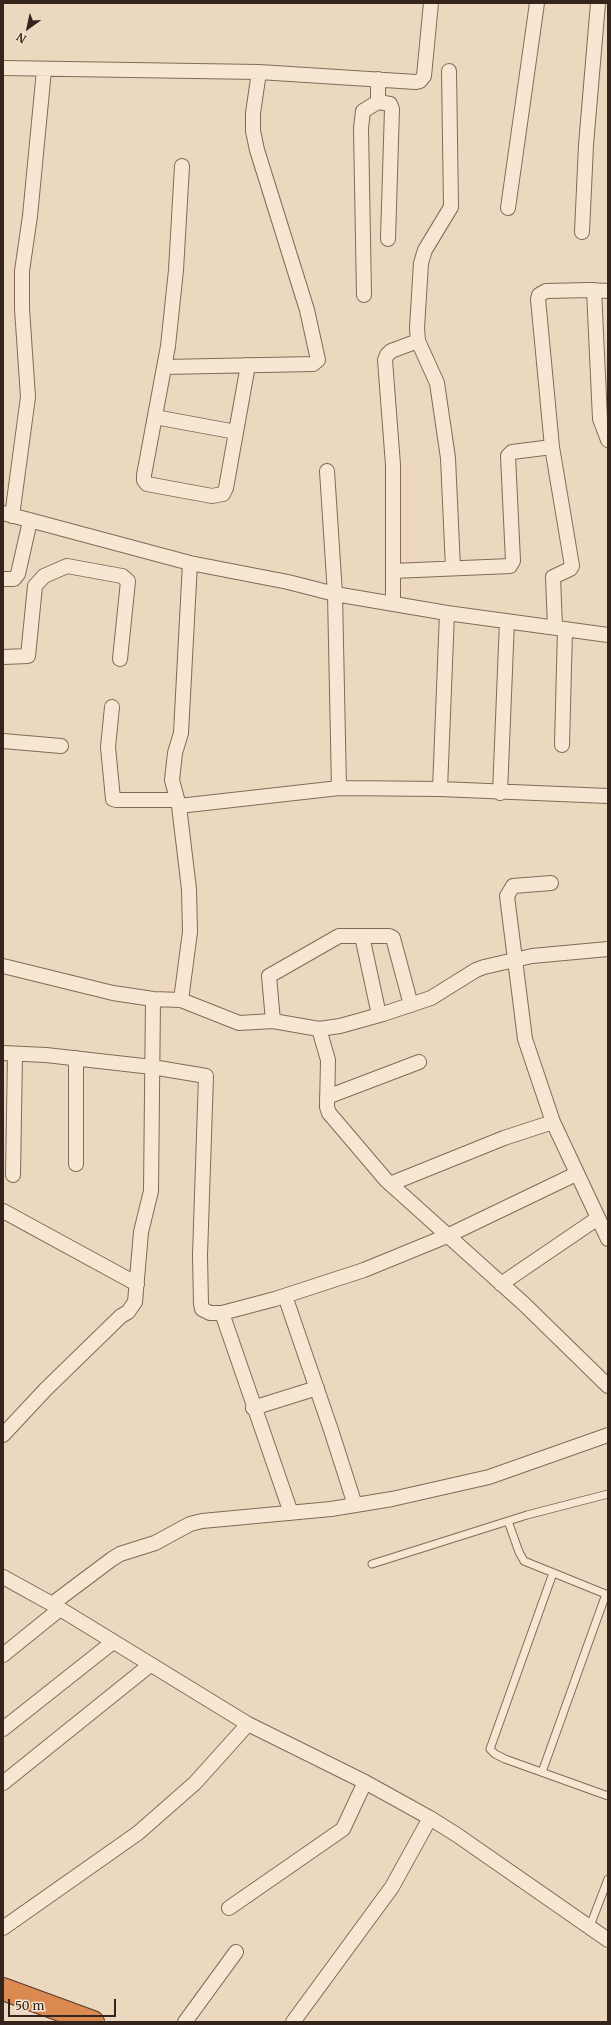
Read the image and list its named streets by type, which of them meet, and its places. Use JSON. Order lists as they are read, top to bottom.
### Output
{
  "scale_bar": "50 m",
  "north": "bottom left"
}
